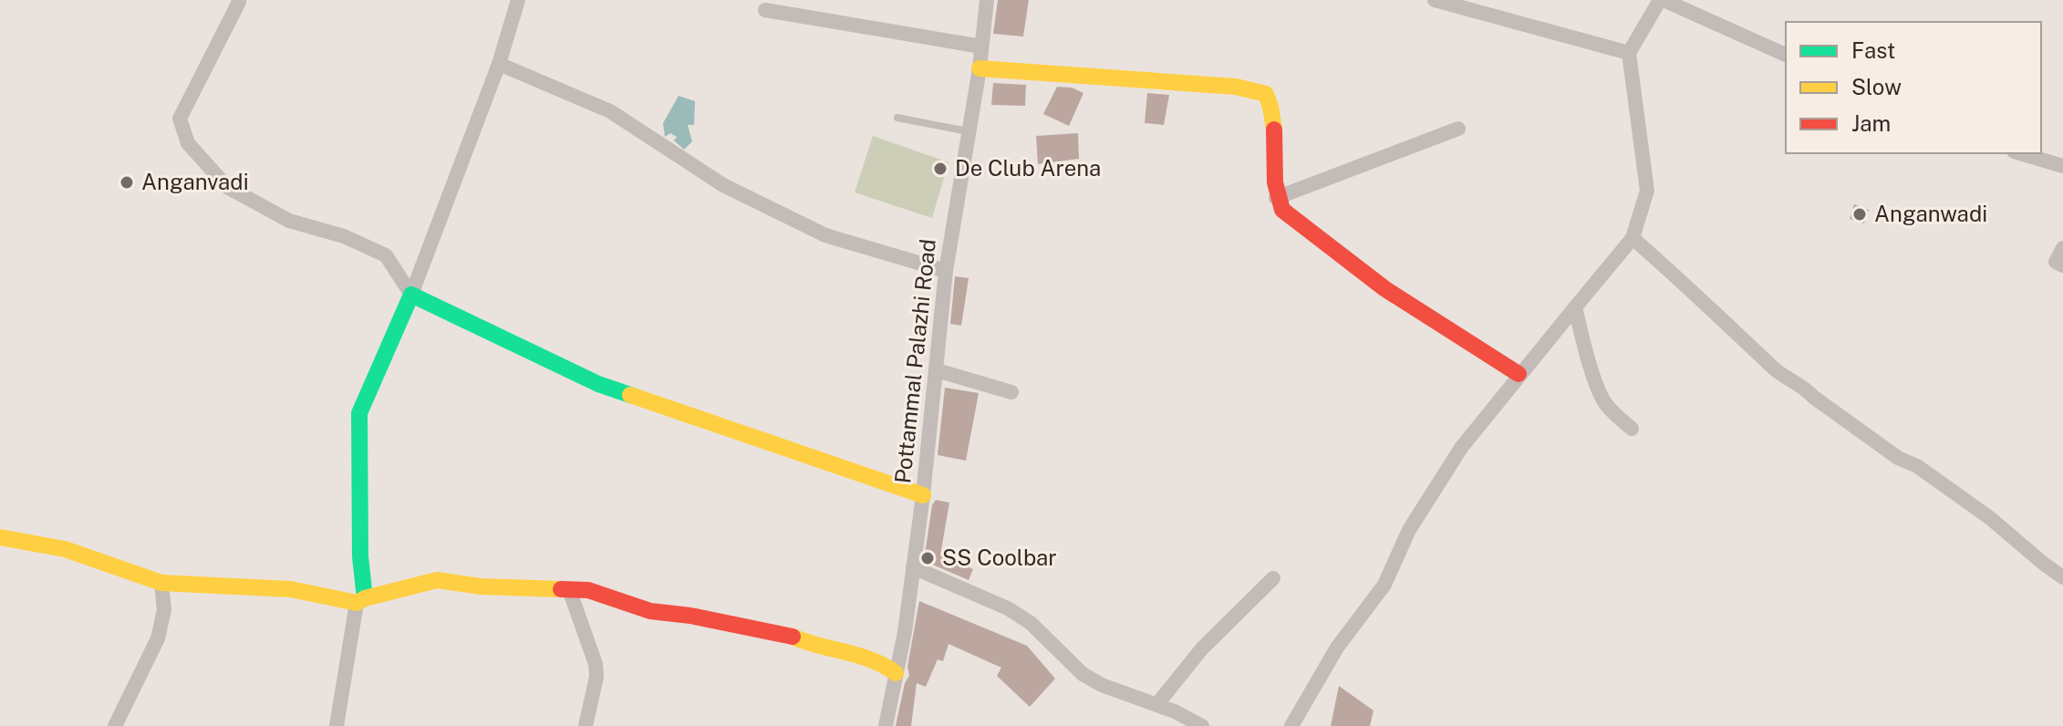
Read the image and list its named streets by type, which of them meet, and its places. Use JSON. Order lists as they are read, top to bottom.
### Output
{
  "streets": {
    "street": ["Pottammal Palazhi Road"]
  },
  "places": [
    "De Club Arena",
    "Anganvadi",
    "Anganwadi",
    "SS Coolbar"
  ],
  "legend": ["Fast", "Slow", "Jam"]
}
